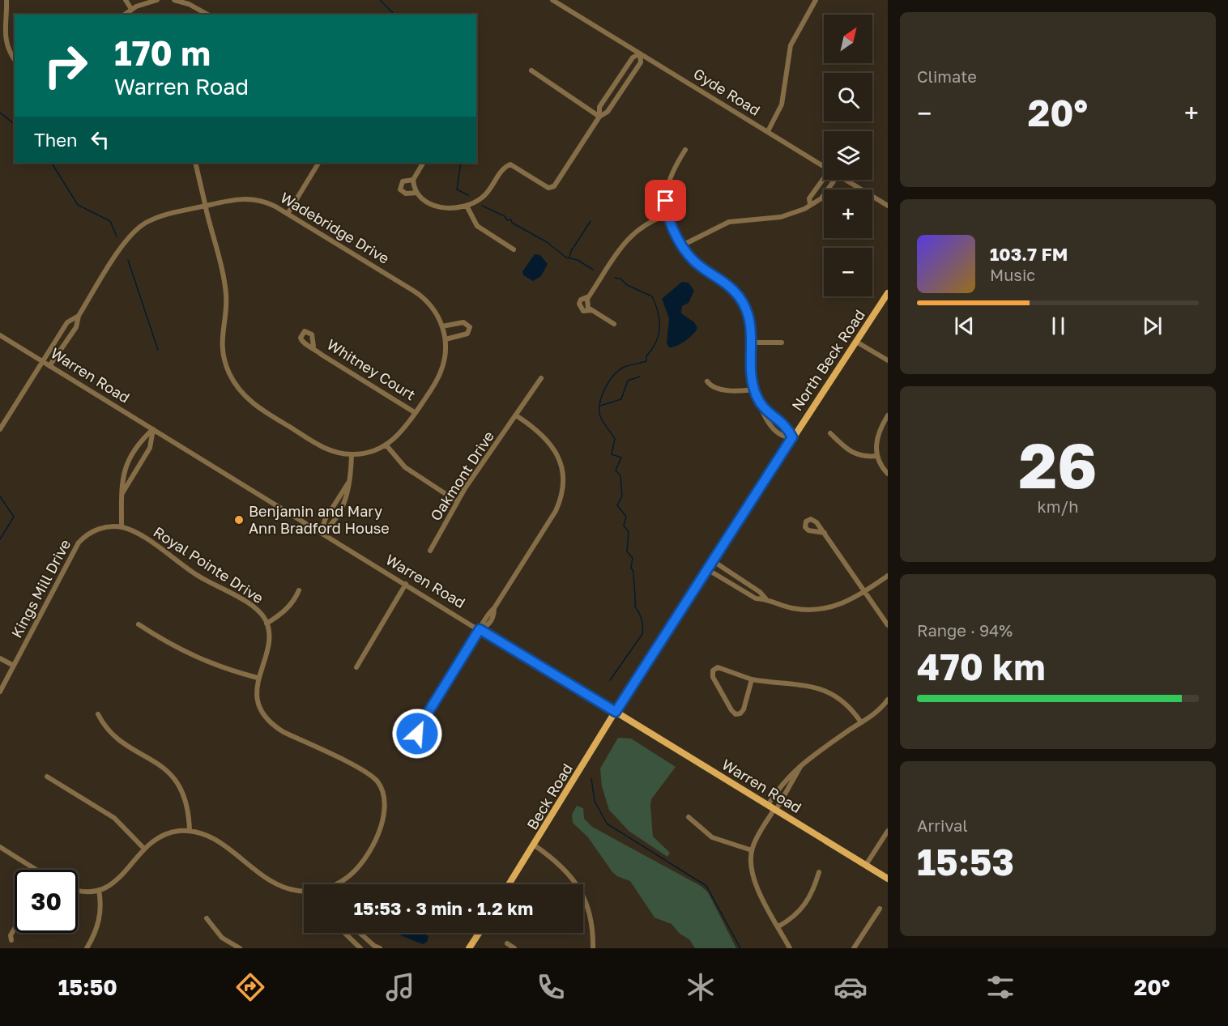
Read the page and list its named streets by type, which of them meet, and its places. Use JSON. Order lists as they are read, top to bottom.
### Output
{
  "streets": {
    "main road": ["North Beck Road", "Warren Road", "Beck Road"],
    "street": [
      "Gyde Road",
      "Wadebridge Drive",
      "Whitney Court",
      "Oakmont Drive",
      "Royal Pointe Drive",
      "Kings Mill Drive"
    ]
  },
  "crossings": [
    ["Wadebridge Drive", "Whitney Court"],
    ["Wadebridge Drive", "Warren Road"],
    ["North Beck Road", "Warren Road"],
    ["North Beck Road", "Beck Road"],
    ["Warren Road", "Beck Road"],
    ["Royal Pointe Drive", "Kings Mill Drive"]
  ],
  "places": ["Benjamin and Mary Ann Bradford House"],
  "north": "top right",
  "page": {
    "tile": [
      "Climate",
      ["26", "km/h"],
      ["Range · 94%", "470 km"],
      ["Arrival", "15:53"]
    ],
    "map_buttons": ["+", "−"],
    "turn": ["170 m", "Warren Road"],
    "heat": ["−", "20°", "+"],
    "then": "Then",
    "song": ["103.7 FM", "Music"],
    "limit": "30",
    "trip": "15:53 · 3 min · 1.2 km",
    "tabs": ["15:50", "20°"]
  }
}
